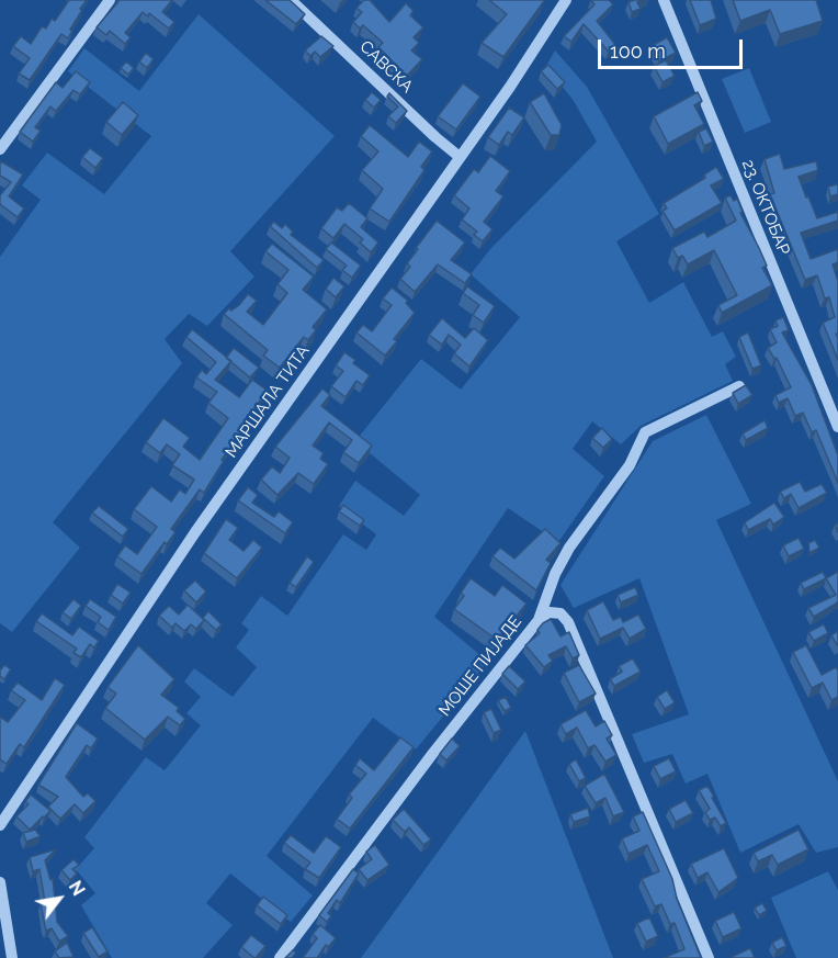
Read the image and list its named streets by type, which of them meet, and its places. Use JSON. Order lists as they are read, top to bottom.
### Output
{
  "streets": {
    "street": [
      "САВСКА",
      "23. ОКТОБАР",
      "МАРШАЛА ТИТА",
      "МОШЕ ПИЈАДЕ"
    ]
  },
  "crossings": [
    ["САВСКА", "МАРШАЛА ТИТА"]
  ],
  "scale_bar": "100 m",
  "north": "top right"
}
